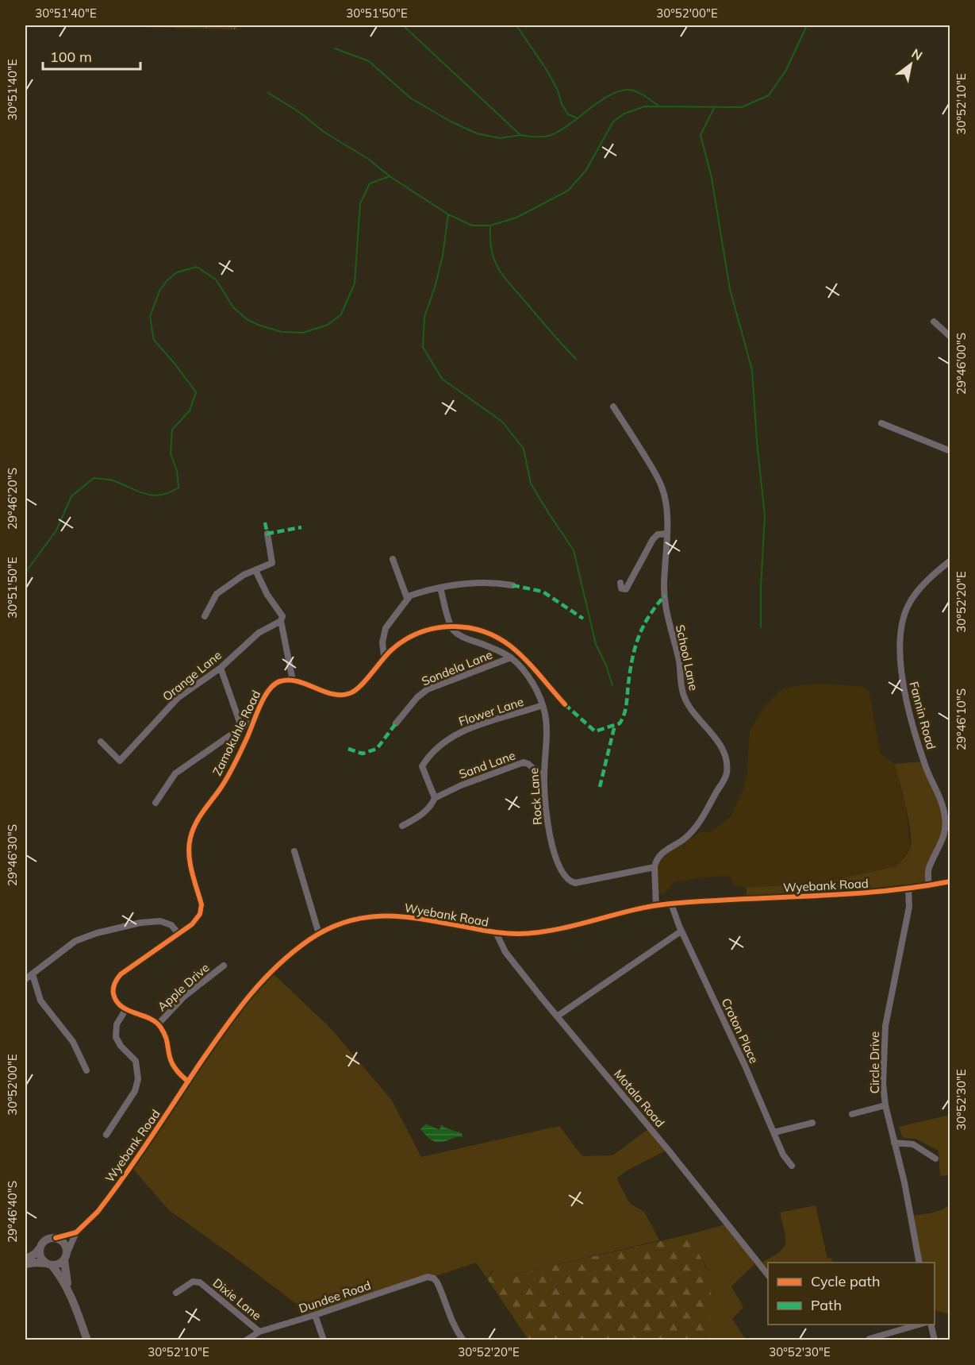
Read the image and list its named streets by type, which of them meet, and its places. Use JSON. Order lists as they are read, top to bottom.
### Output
{
  "streets": {
    "street": [
      "School Lane",
      "Sondela Lane",
      "Orange Lane",
      "Flower Lane",
      "Fannin Road",
      "Zamokuhle Road",
      "Sand Lane",
      "Rock Lane",
      "Wyebank Road",
      "Apple Drive",
      "Croton Place",
      "Circle Drive",
      "Motala Road",
      "Dundee Road",
      "Dixie Lane"
    ]
  },
  "crossings": [
    ["School Lane", "Rock Lane"],
    ["Sondela Lane", "Rock Lane"],
    ["Flower Lane", "Sand Lane"],
    ["Flower Lane", "Rock Lane"],
    ["Fannin Road", "Wyebank Road"],
    ["Sand Lane", "Rock Lane"],
    ["Wyebank Road", "Croton Place"],
    ["Wyebank Road", "Circle Drive"],
    ["Wyebank Road", "Motala Road"],
    ["Dundee Road", "Dixie Lane"]
  ],
  "legend": ["Cycle path", "Path"],
  "scale_bar": "100 m",
  "north": "top right",
  "coordinates": [
    "30°51'40\"E",
    "30°51'50\"E",
    "30°52'00\"E",
    "30°52'10\"E",
    "29°46'00\"S",
    "29°46'20\"S",
    "30°52'20\"E",
    "29°46'10\"S",
    "29°46'30\"S",
    "30°52'30\"E",
    "29°46'40\"S"
  ]
}
